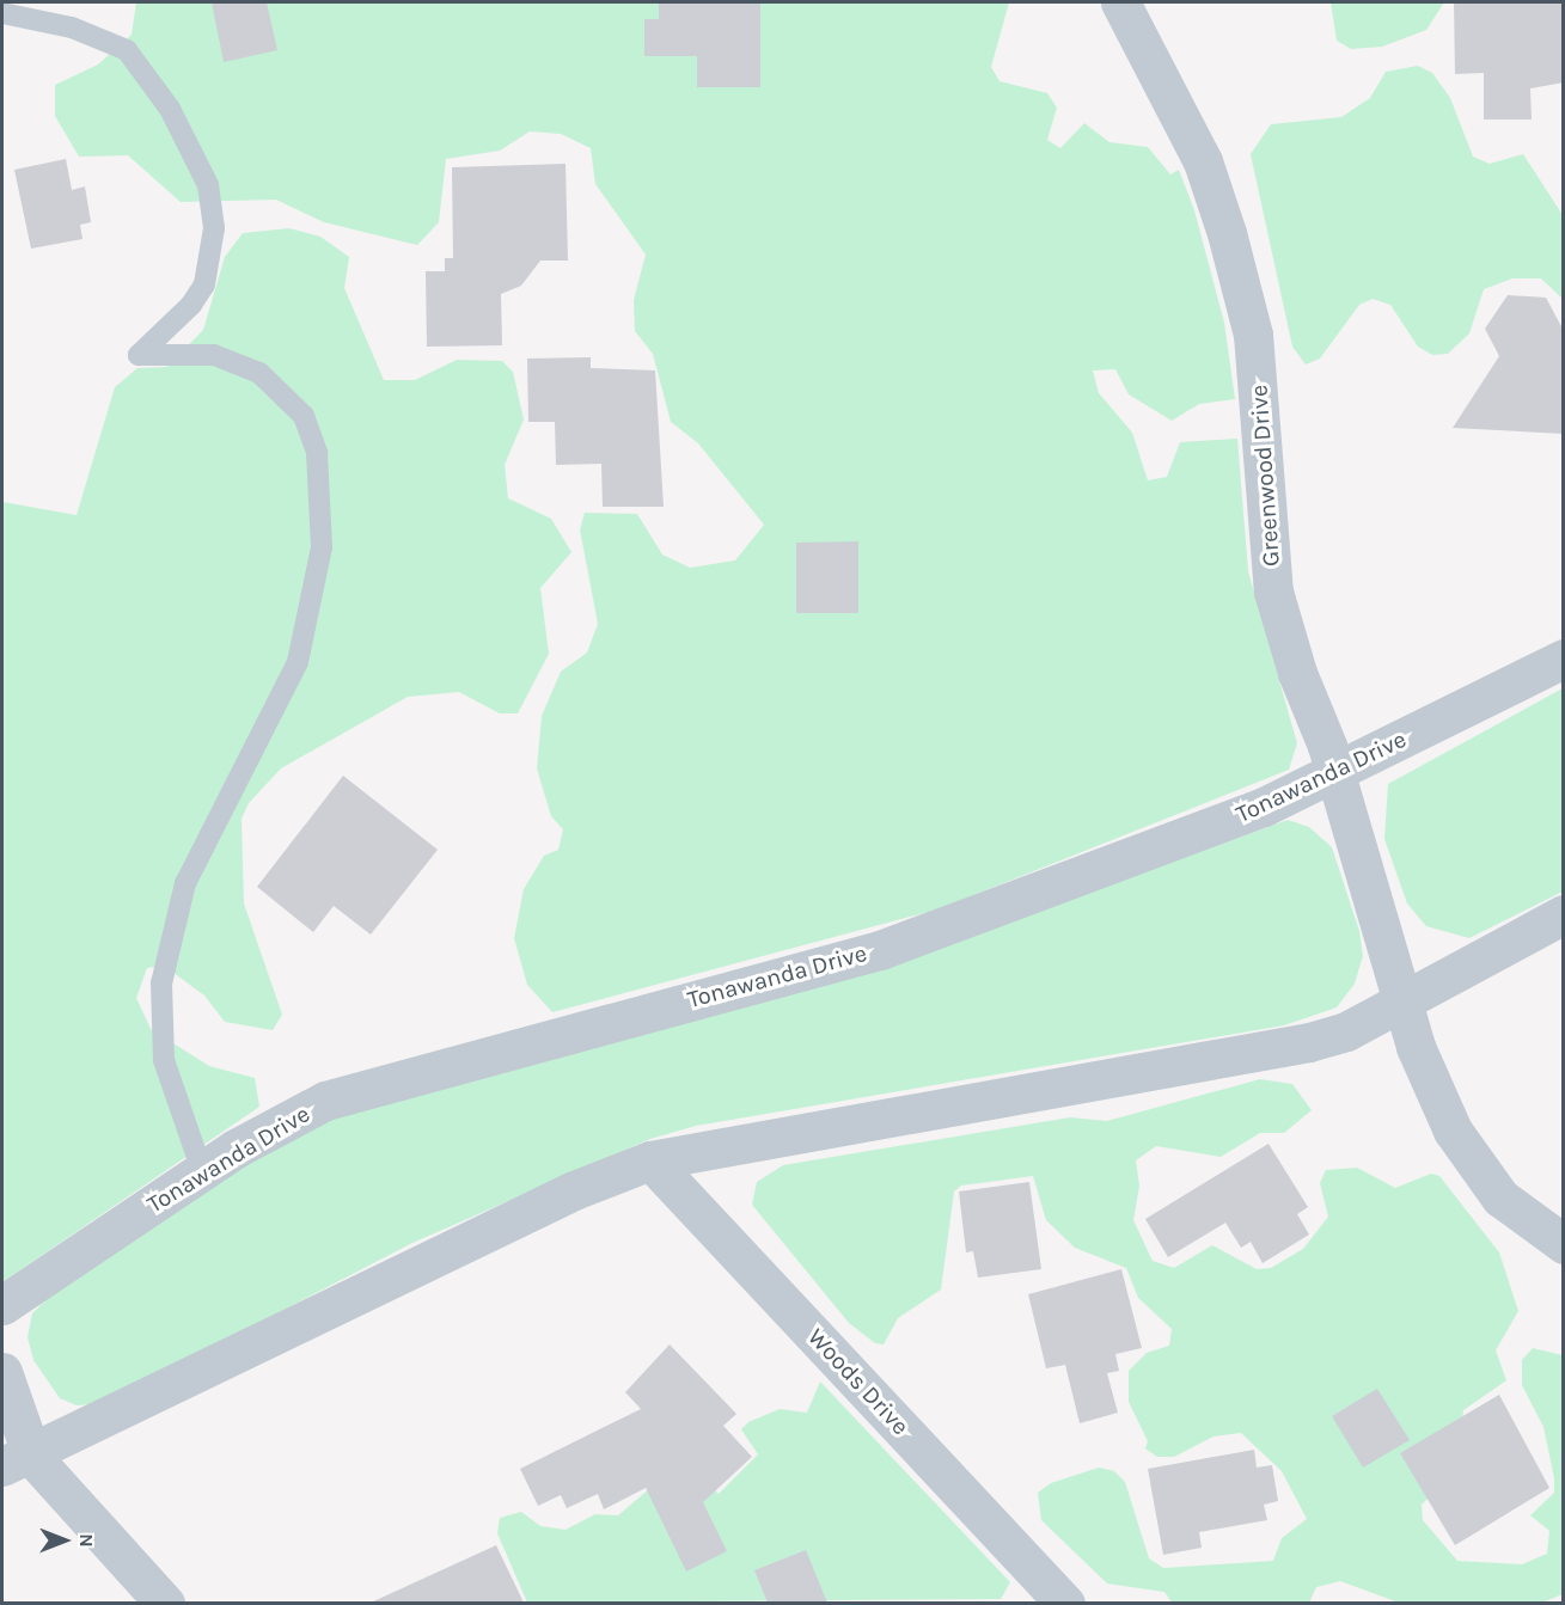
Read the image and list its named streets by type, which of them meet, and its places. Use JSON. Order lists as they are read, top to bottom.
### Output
{
  "streets": {
    "street": ["Greenwood Drive", "Tonawanda Drive", "Woods Drive"]
  },
  "crossings": [
    ["Greenwood Drive", "Tonawanda Drive"]
  ],
  "north": "right"
}
